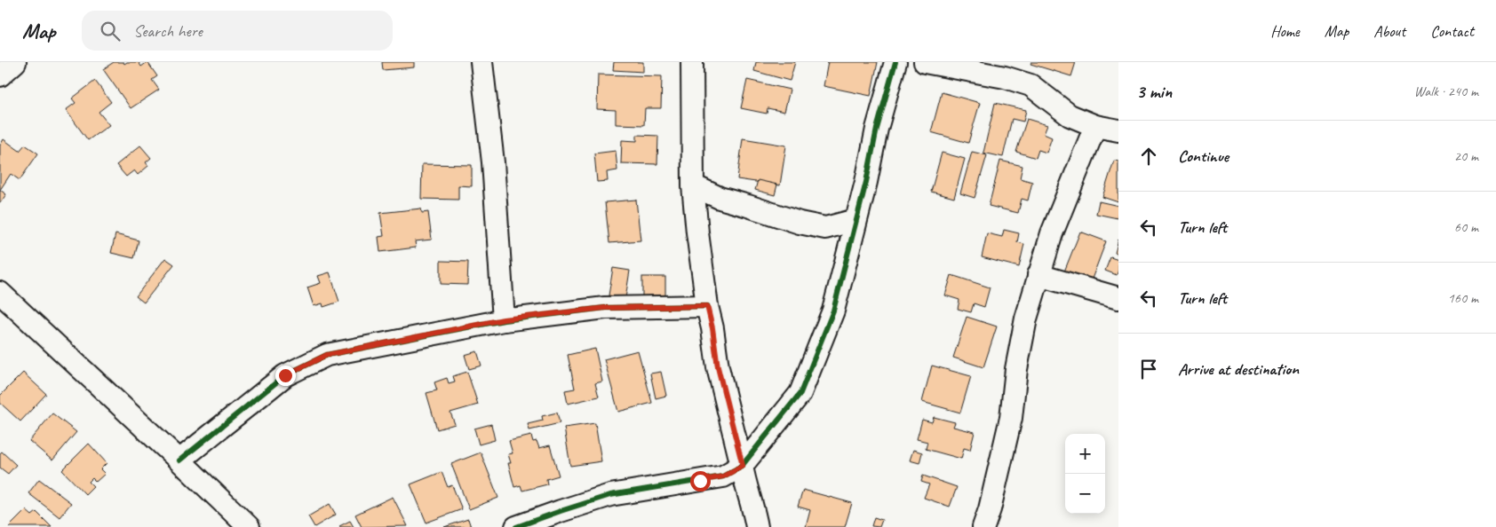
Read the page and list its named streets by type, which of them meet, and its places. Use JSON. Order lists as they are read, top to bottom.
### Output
{
  "page": {
    "header": "Map",
    "search": "Search here",
    "nav": [
      "Home",
      "Map",
      "About",
      "Contact"
    ],
    "heading": ["3 min", "Walk · 240 m"],
    "list": [
      ["Continue", "20 m"],
      ["Turn left", "60 m"],
      ["Turn left", "160 m"],
      "Arrive at destination"
    ],
    "map_buttons": ["+", "−"]
  }
}
